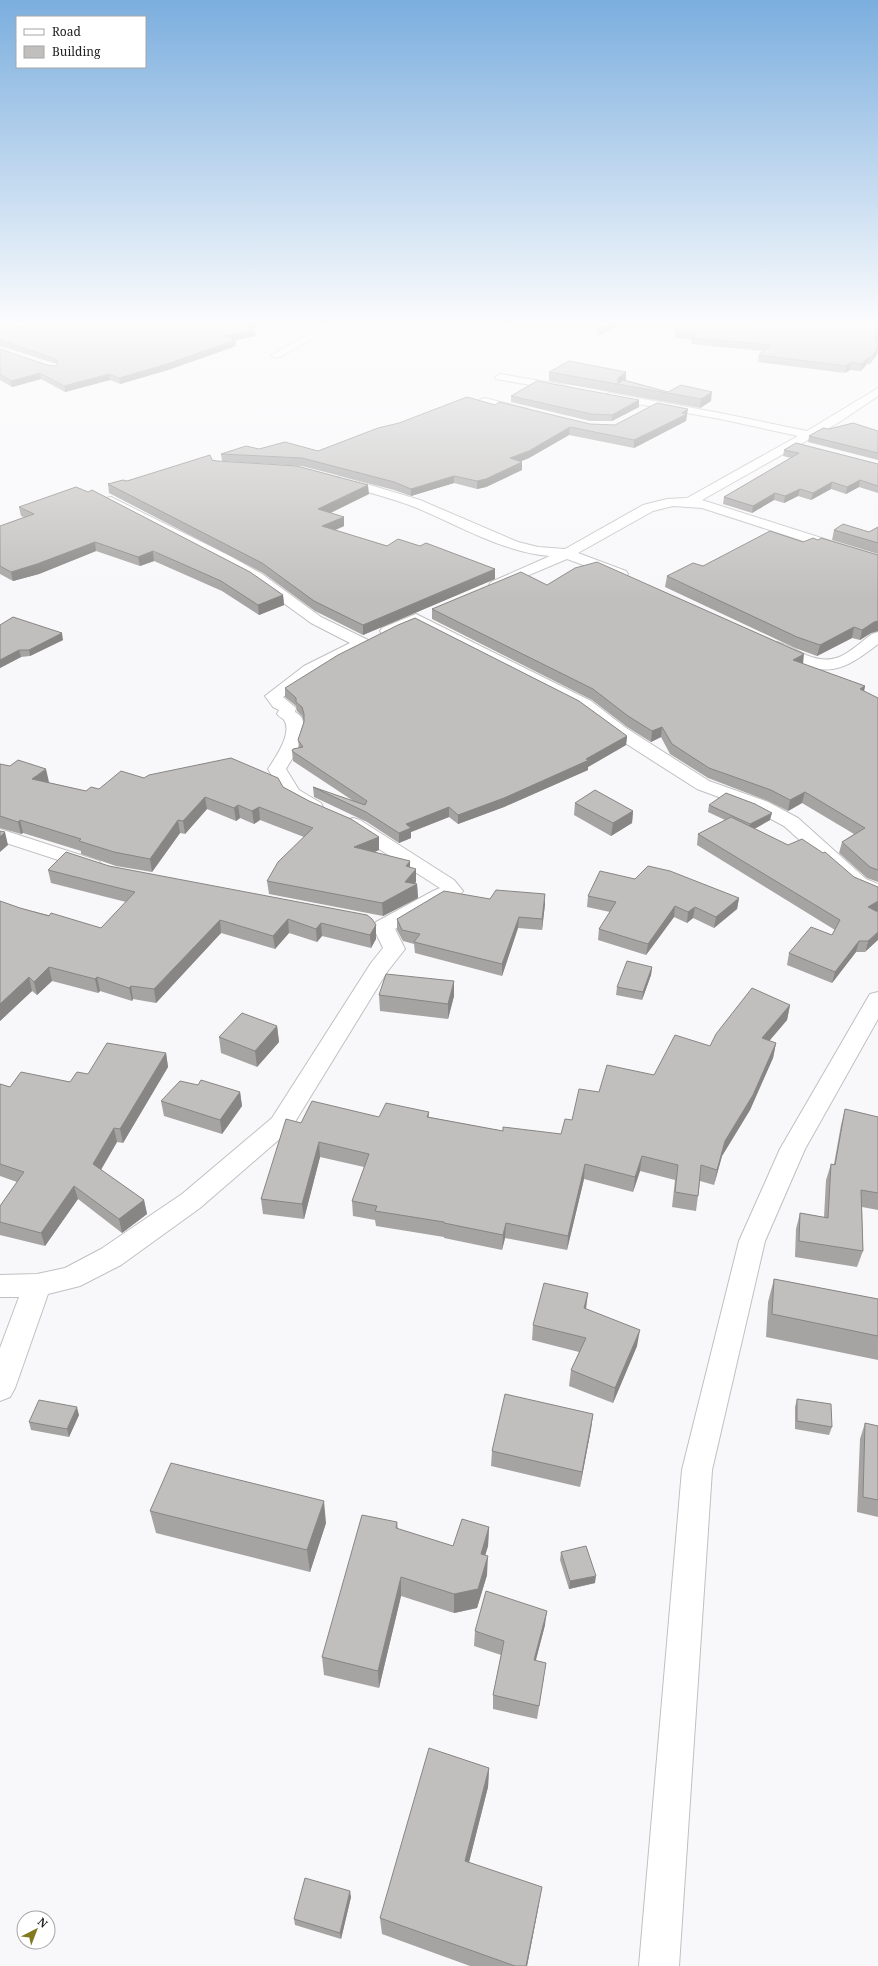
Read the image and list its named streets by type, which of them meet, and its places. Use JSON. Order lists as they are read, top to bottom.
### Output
{
  "legend": ["Road", "Building"],
  "north": "top right"
}
